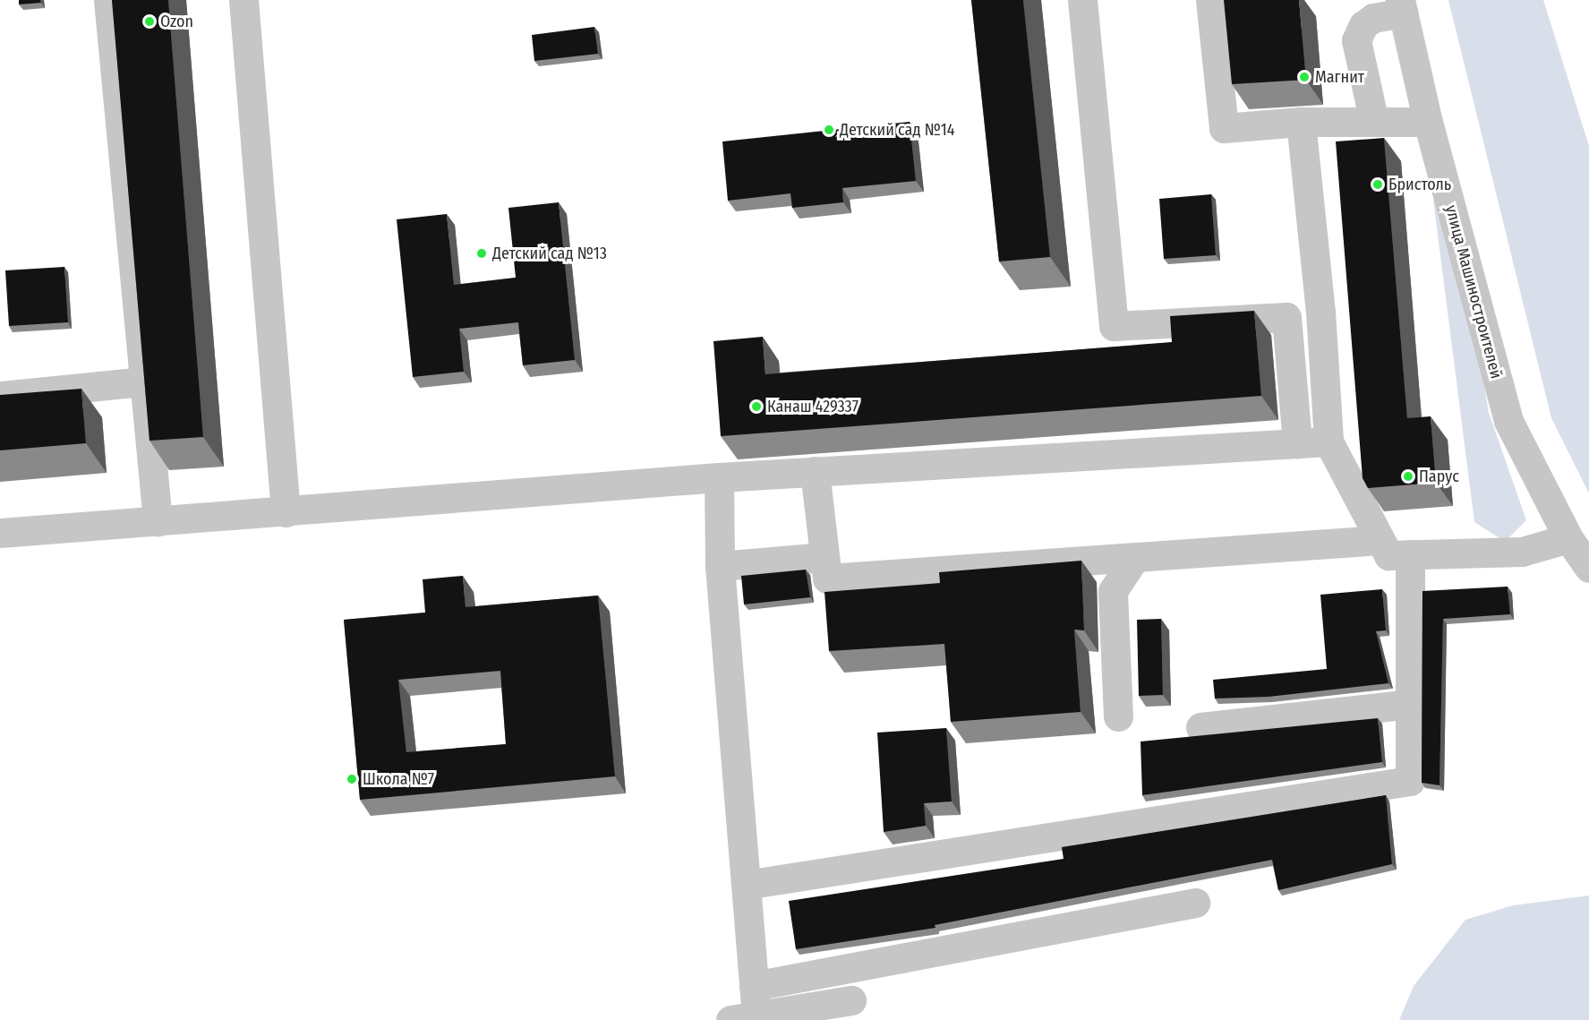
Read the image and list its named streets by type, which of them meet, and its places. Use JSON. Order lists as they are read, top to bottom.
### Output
{
  "streets": {
    "street": ["улица Машиностроителей"]
  },
  "places": [
    "Ozon",
    "Магнит",
    "Детский сад №14",
    "Бристоль",
    "Детский сад №13",
    "Канаш 429337",
    "Парус",
    "Школа №7"
  ]
}
